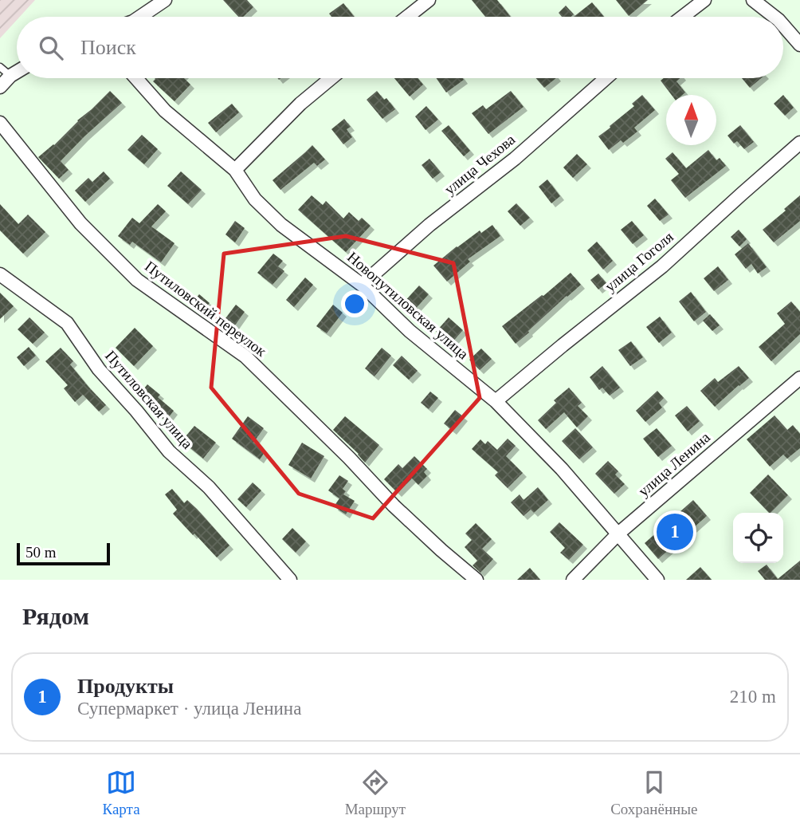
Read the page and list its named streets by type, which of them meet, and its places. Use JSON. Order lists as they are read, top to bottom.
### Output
{
  "streets": {
    "street": [
      "улица Чехова",
      "улица Гоголя",
      "Новопутиловская улица",
      "Путиловский переулок",
      "Путиловская улица",
      "улица Ленина"
    ]
  },
  "crossings": [
    ["улица Чехова", "Новопутиловская улица"],
    ["улица Гоголя", "Новопутиловская улица"],
    ["Новопутиловская улица", "улица Ленина"]
  ],
  "scale_bar": "50 m",
  "north": "top",
  "page": {
    "search": "Поиск",
    "pins": "1",
    "scale": "50 m",
    "heading": "Рядом",
    "list": [
      {
        "mark": "1",
        "name": "Продукты",
        "note": "Супермаркет · улица Ленина",
        "value": "210 m"
      }
    ],
    "nav": ["Карта", "Маршрут", "Сохранённые"]
  }
}
